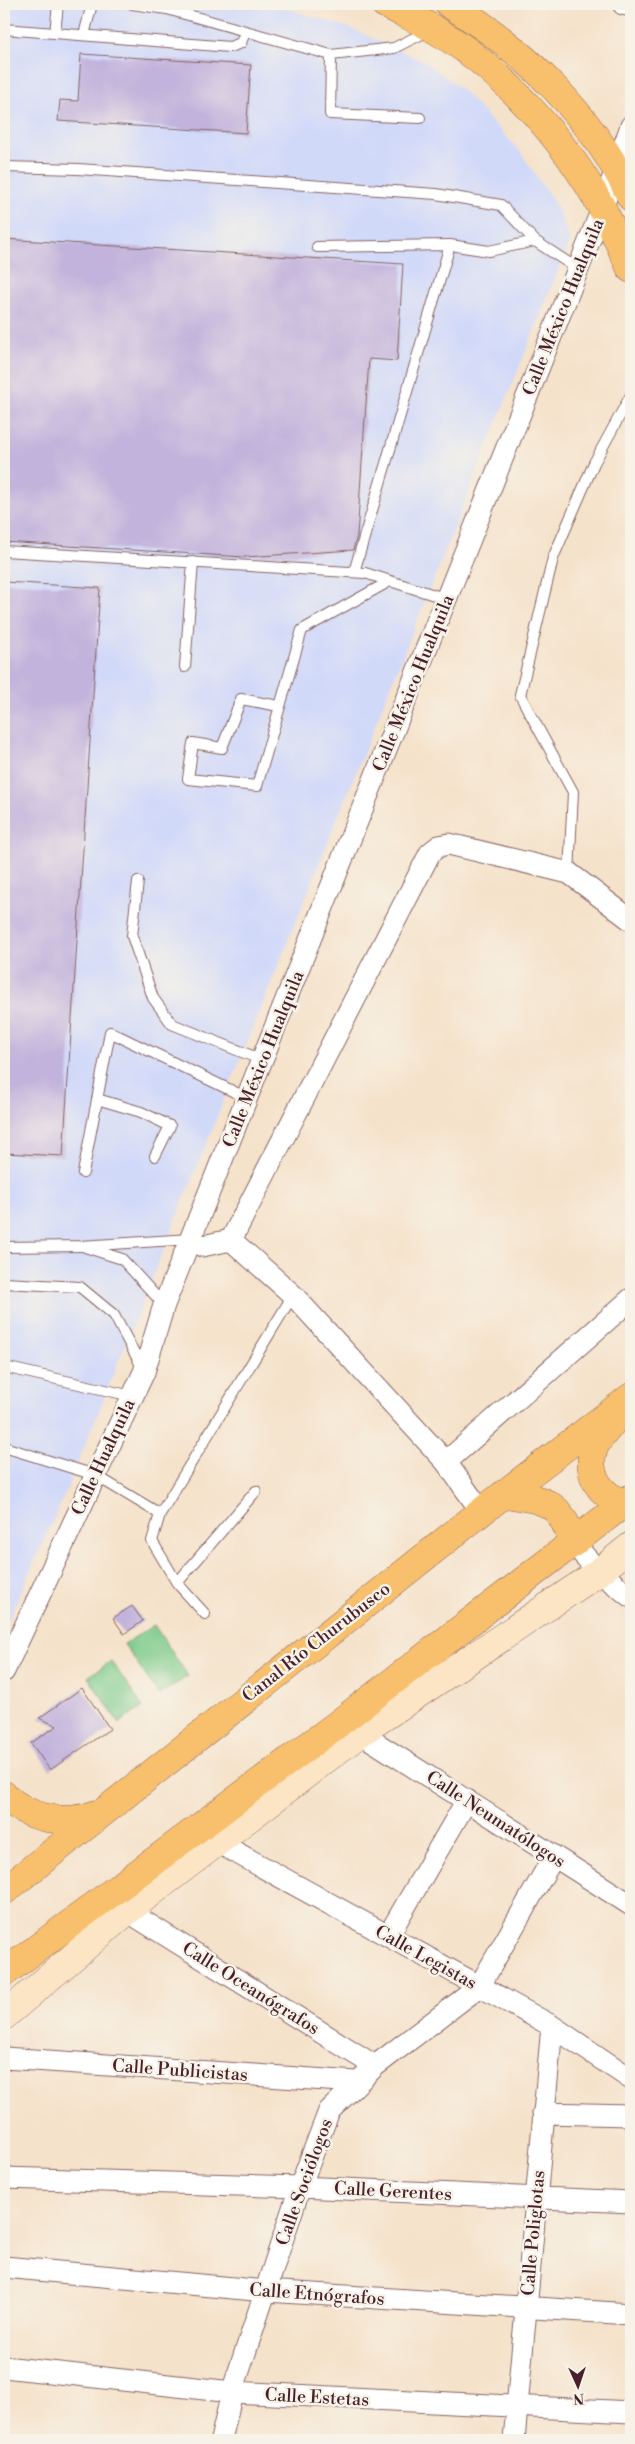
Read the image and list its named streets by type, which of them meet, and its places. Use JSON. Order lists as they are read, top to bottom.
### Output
{
  "streets": {
    "main road": ["Canal Río Churubusco"],
    "street": [
      "Calle México Hualquila",
      "Calle Hualquila",
      "Calle Neumatólogos",
      "Calle Legistas",
      "Calle Oceanógrafos",
      "Calle Publicistas",
      "Calle Sociólogos",
      "Calle Gerentes",
      "Calle Poliglotas",
      "Calle Etnógrafos",
      "Calle Estetas"
    ]
  },
  "crossings": [
    ["Calle México Hualquila", "Calle Hualquila"],
    ["Calle Neumatólogos", "Calle Sociólogos"],
    ["Calle Legistas", "Calle Sociólogos"],
    ["Calle Legistas", "Calle Poliglotas"],
    ["Calle Oceanógrafos", "Calle Sociólogos"],
    ["Calle Publicistas", "Calle Sociólogos"],
    ["Calle Sociólogos", "Calle Gerentes"],
    ["Calle Sociólogos", "Calle Etnógrafos"],
    ["Calle Sociólogos", "Calle Estetas"],
    ["Calle Gerentes", "Calle Poliglotas"],
    ["Calle Poliglotas", "Calle Etnógrafos"],
    ["Calle Poliglotas", "Calle Estetas"]
  ],
  "north": "bottom"
}
